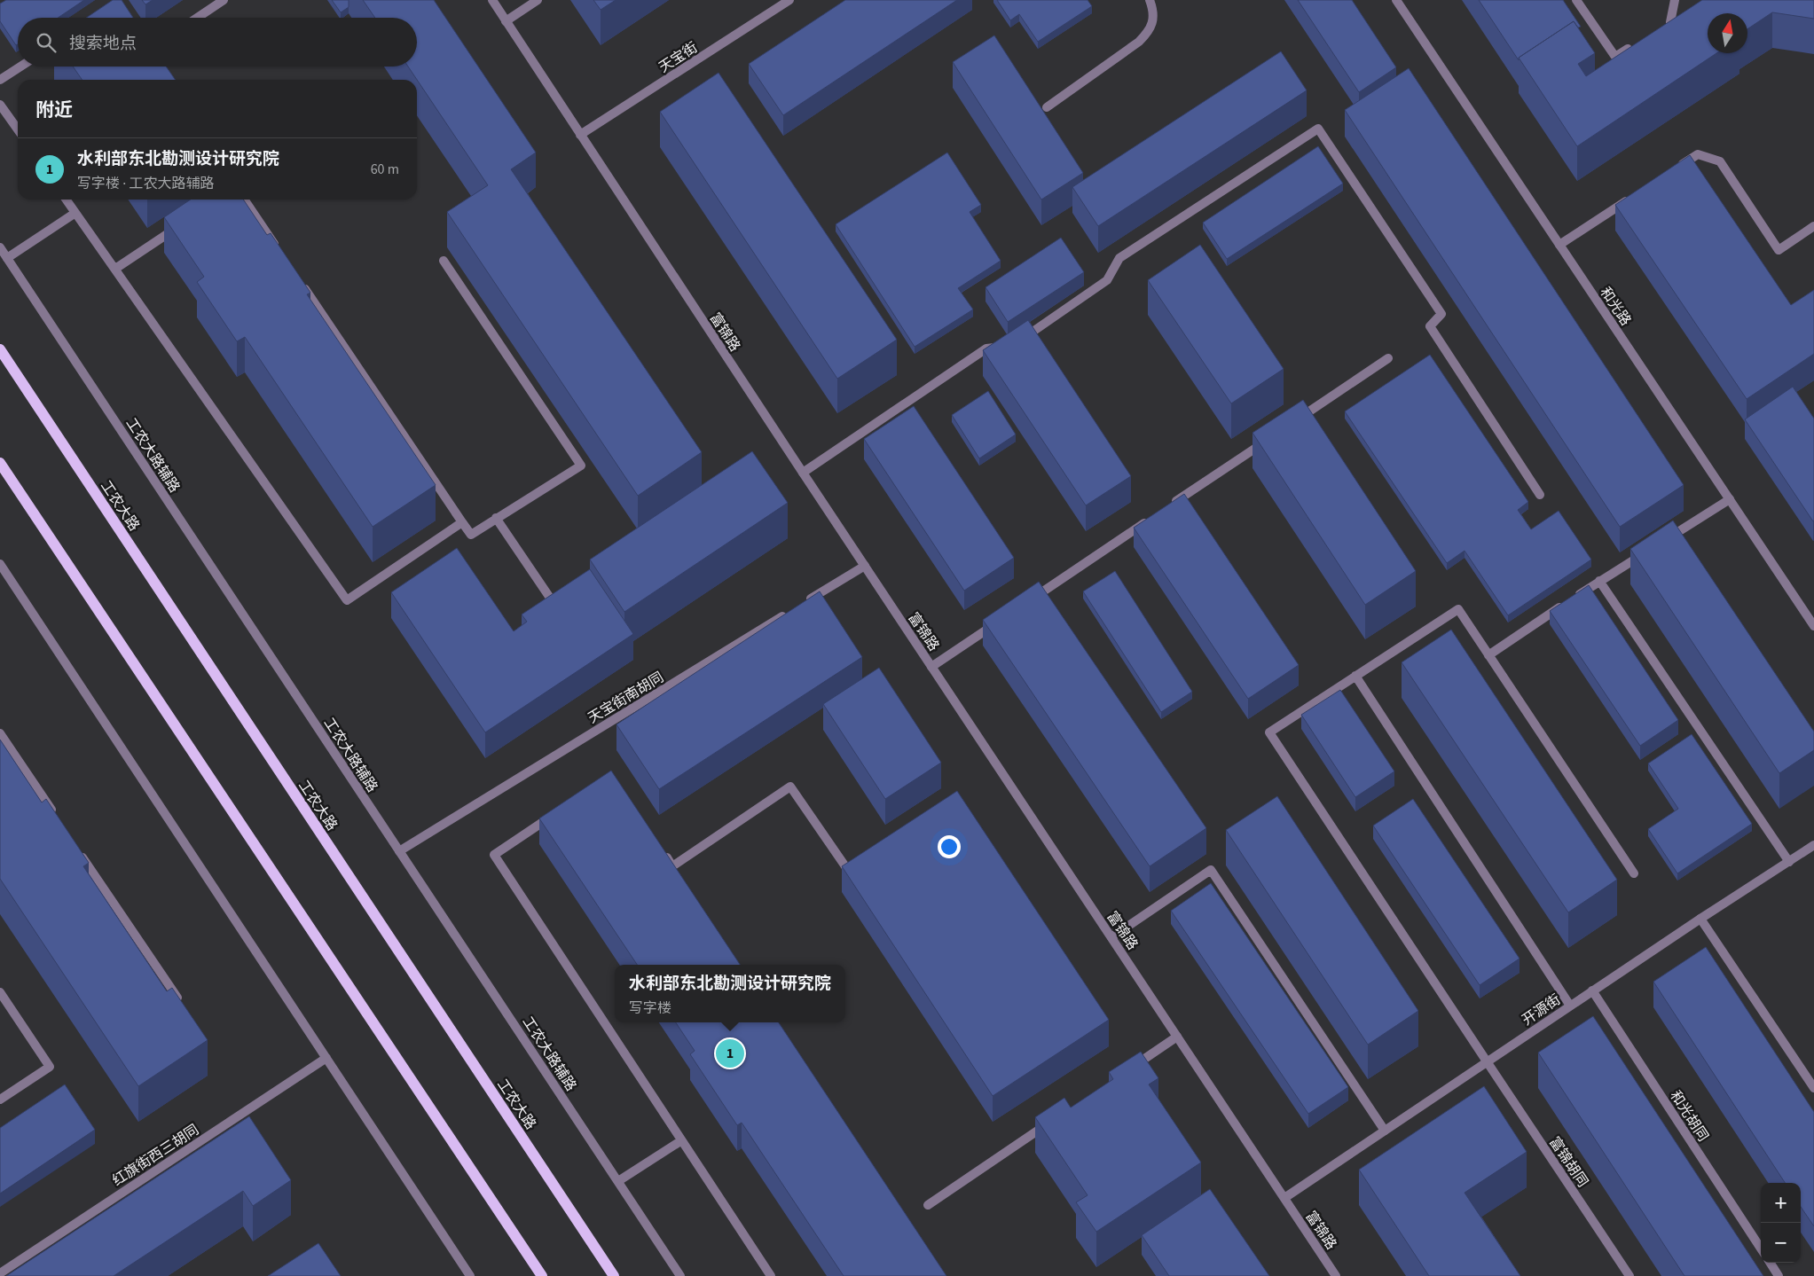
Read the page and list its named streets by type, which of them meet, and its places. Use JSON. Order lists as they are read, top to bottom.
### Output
{
  "streets": {
    "main road": ["工农大路"],
    "street": [
      "天宝街",
      "和光路",
      "富锦路",
      "工农大路辅路",
      "天宝街南胡同",
      "开源街",
      "和光胡同",
      "红旗街西三胡同",
      "富锦胡同"
    ]
  },
  "crossings": [
    ["天宝街", "富锦路"],
    ["富锦路", "开源街"],
    ["工农大路辅路", "天宝街南胡同"],
    ["开源街", "和光胡同"],
    ["开源街", "富锦胡同"]
  ],
  "north": "top",
  "page": {
    "search": "搜索地点",
    "heading": "附近",
    "list": [
      {
        "mark": "1",
        "name": "水利部东北勘测设计研究院",
        "note": "写字楼 · 工农大路辅路",
        "value": "60 m"
      }
    ],
    "popup": ["水利部东北勘测设计研究院", "写字楼"],
    "pins": "1",
    "map_buttons": ["+", "−"]
  }
}
